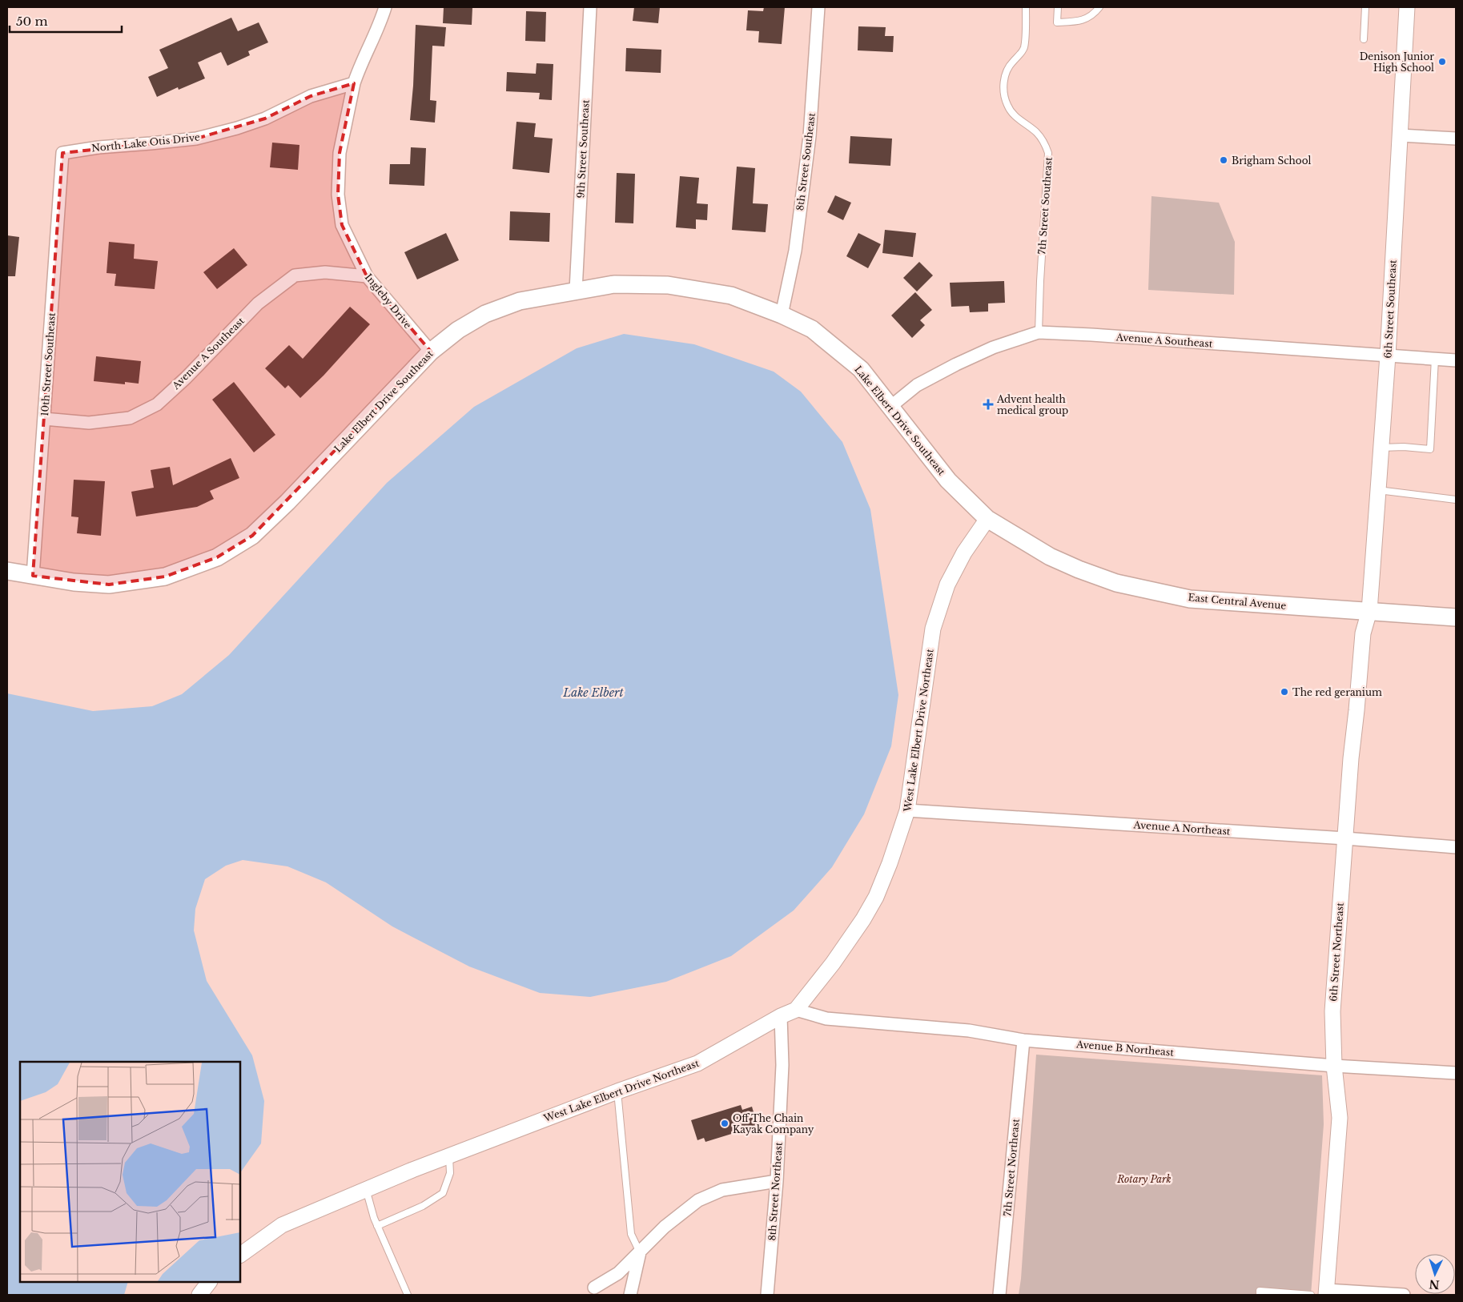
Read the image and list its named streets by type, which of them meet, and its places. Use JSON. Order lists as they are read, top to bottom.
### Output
{
  "streets": {
    "main road": ["Lake Elbert Drive Southeast", "East Central Avenue"],
    "street": [
      "North Lake Otis Drive",
      "9th Street Southeast",
      "8th Street Southeast",
      "Ingleby Drive",
      "6th Street Southeast",
      "Avenue A Southeast",
      "10th Street Southeast",
      "West Lake Elbert Drive Northeast",
      "Avenue A Northeast",
      "6th Street Northeast",
      "Avenue B Northeast",
      "7th Street Northeast",
      "8th Street Northeast"
    ],
    "lane": ["7th Street Southeast"]
  },
  "crossings": [
    ["North Lake Otis Drive", "Ingleby Drive"],
    ["North Lake Otis Drive", "10th Street Southeast"],
    ["9th Street Southeast", "Lake Elbert Drive Southeast"],
    ["8th Street Southeast", "Lake Elbert Drive Southeast"],
    ["7th Street Southeast", "Avenue A Southeast"],
    ["Ingleby Drive", "Avenue A Southeast"],
    ["Ingleby Drive", "Lake Elbert Drive Southeast"],
    ["6th Street Southeast", "Avenue A Southeast"],
    ["6th Street Southeast", "East Central Avenue"],
    ["6th Street Southeast", "6th Street Northeast"],
    ["Avenue A Southeast", "10th Street Southeast"],
    ["Avenue A Southeast", "Lake Elbert Drive Southeast"],
    ["10th Street Southeast", "Lake Elbert Drive Southeast"],
    ["Lake Elbert Drive Southeast", "East Central Avenue"],
    ["Lake Elbert Drive Southeast", "West Lake Elbert Drive Northeast"],
    ["East Central Avenue", "West Lake Elbert Drive Northeast"],
    ["East Central Avenue", "6th Street Northeast"],
    ["West Lake Elbert Drive Northeast", "Avenue A Northeast"],
    ["West Lake Elbert Drive Northeast", "Avenue B Northeast"],
    ["West Lake Elbert Drive Northeast", "8th Street Northeast"],
    ["Avenue A Northeast", "6th Street Northeast"],
    ["6th Street Northeast", "Avenue B Northeast"],
    ["Avenue B Northeast", "7th Street Northeast"]
  ],
  "water": ["Lake Elbert"],
  "parks": ["Rotary Park"],
  "places": {
    "other": [
      "Denison Junior High School",
      "Brigham School",
      "The red geranium",
      "Off The Chain Kayak Company"
    ],
    "health": ["Advent health medical group"]
  },
  "scale_bar": "50 m",
  "north": "bottom"
}
